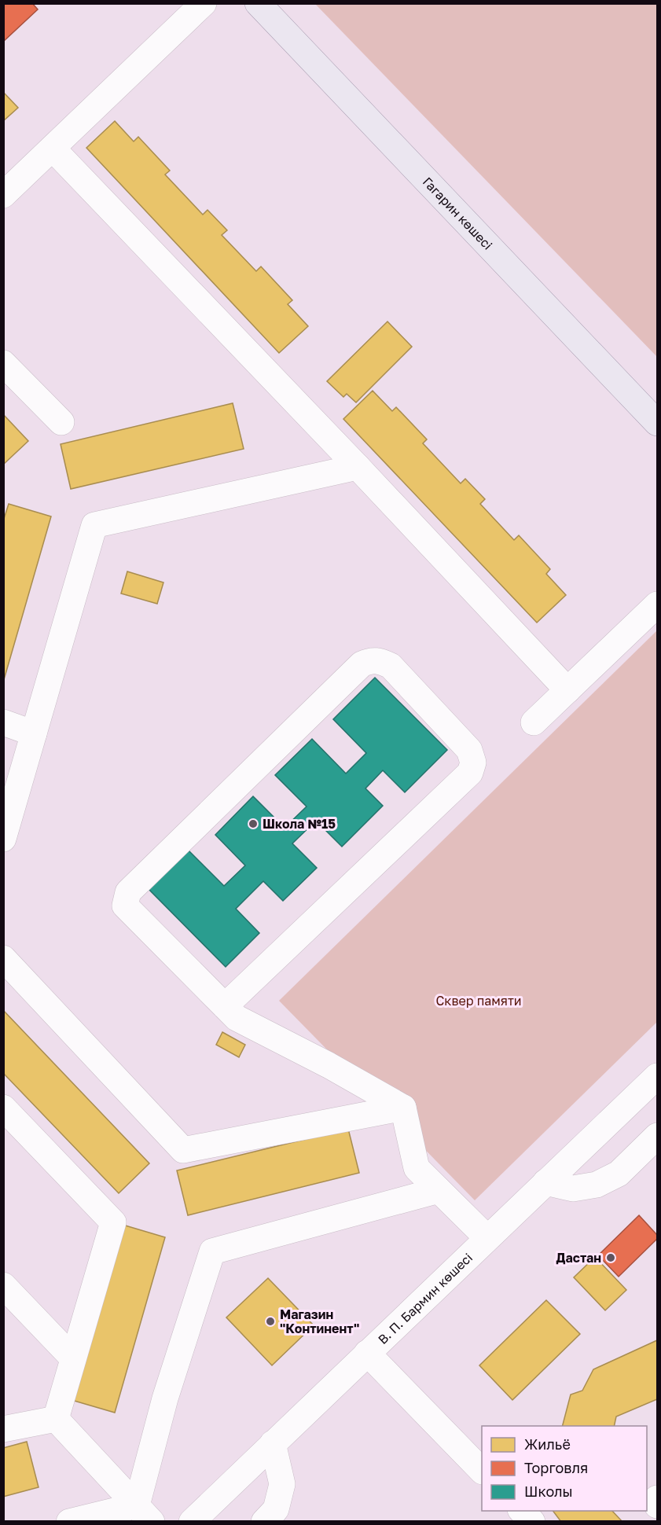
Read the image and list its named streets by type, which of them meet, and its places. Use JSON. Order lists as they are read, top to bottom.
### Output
{
  "streets": {
    "main road": ["Гагарин көшесі"],
    "street": ["В. П. Бармин көшесі"]
  },
  "parks": ["Сквер памяти"],
  "places": ["Школа №15", "Дастан", "Магазин \"Континент\""],
  "legend": ["Жильё", "Торговля", "Школы"]
}
